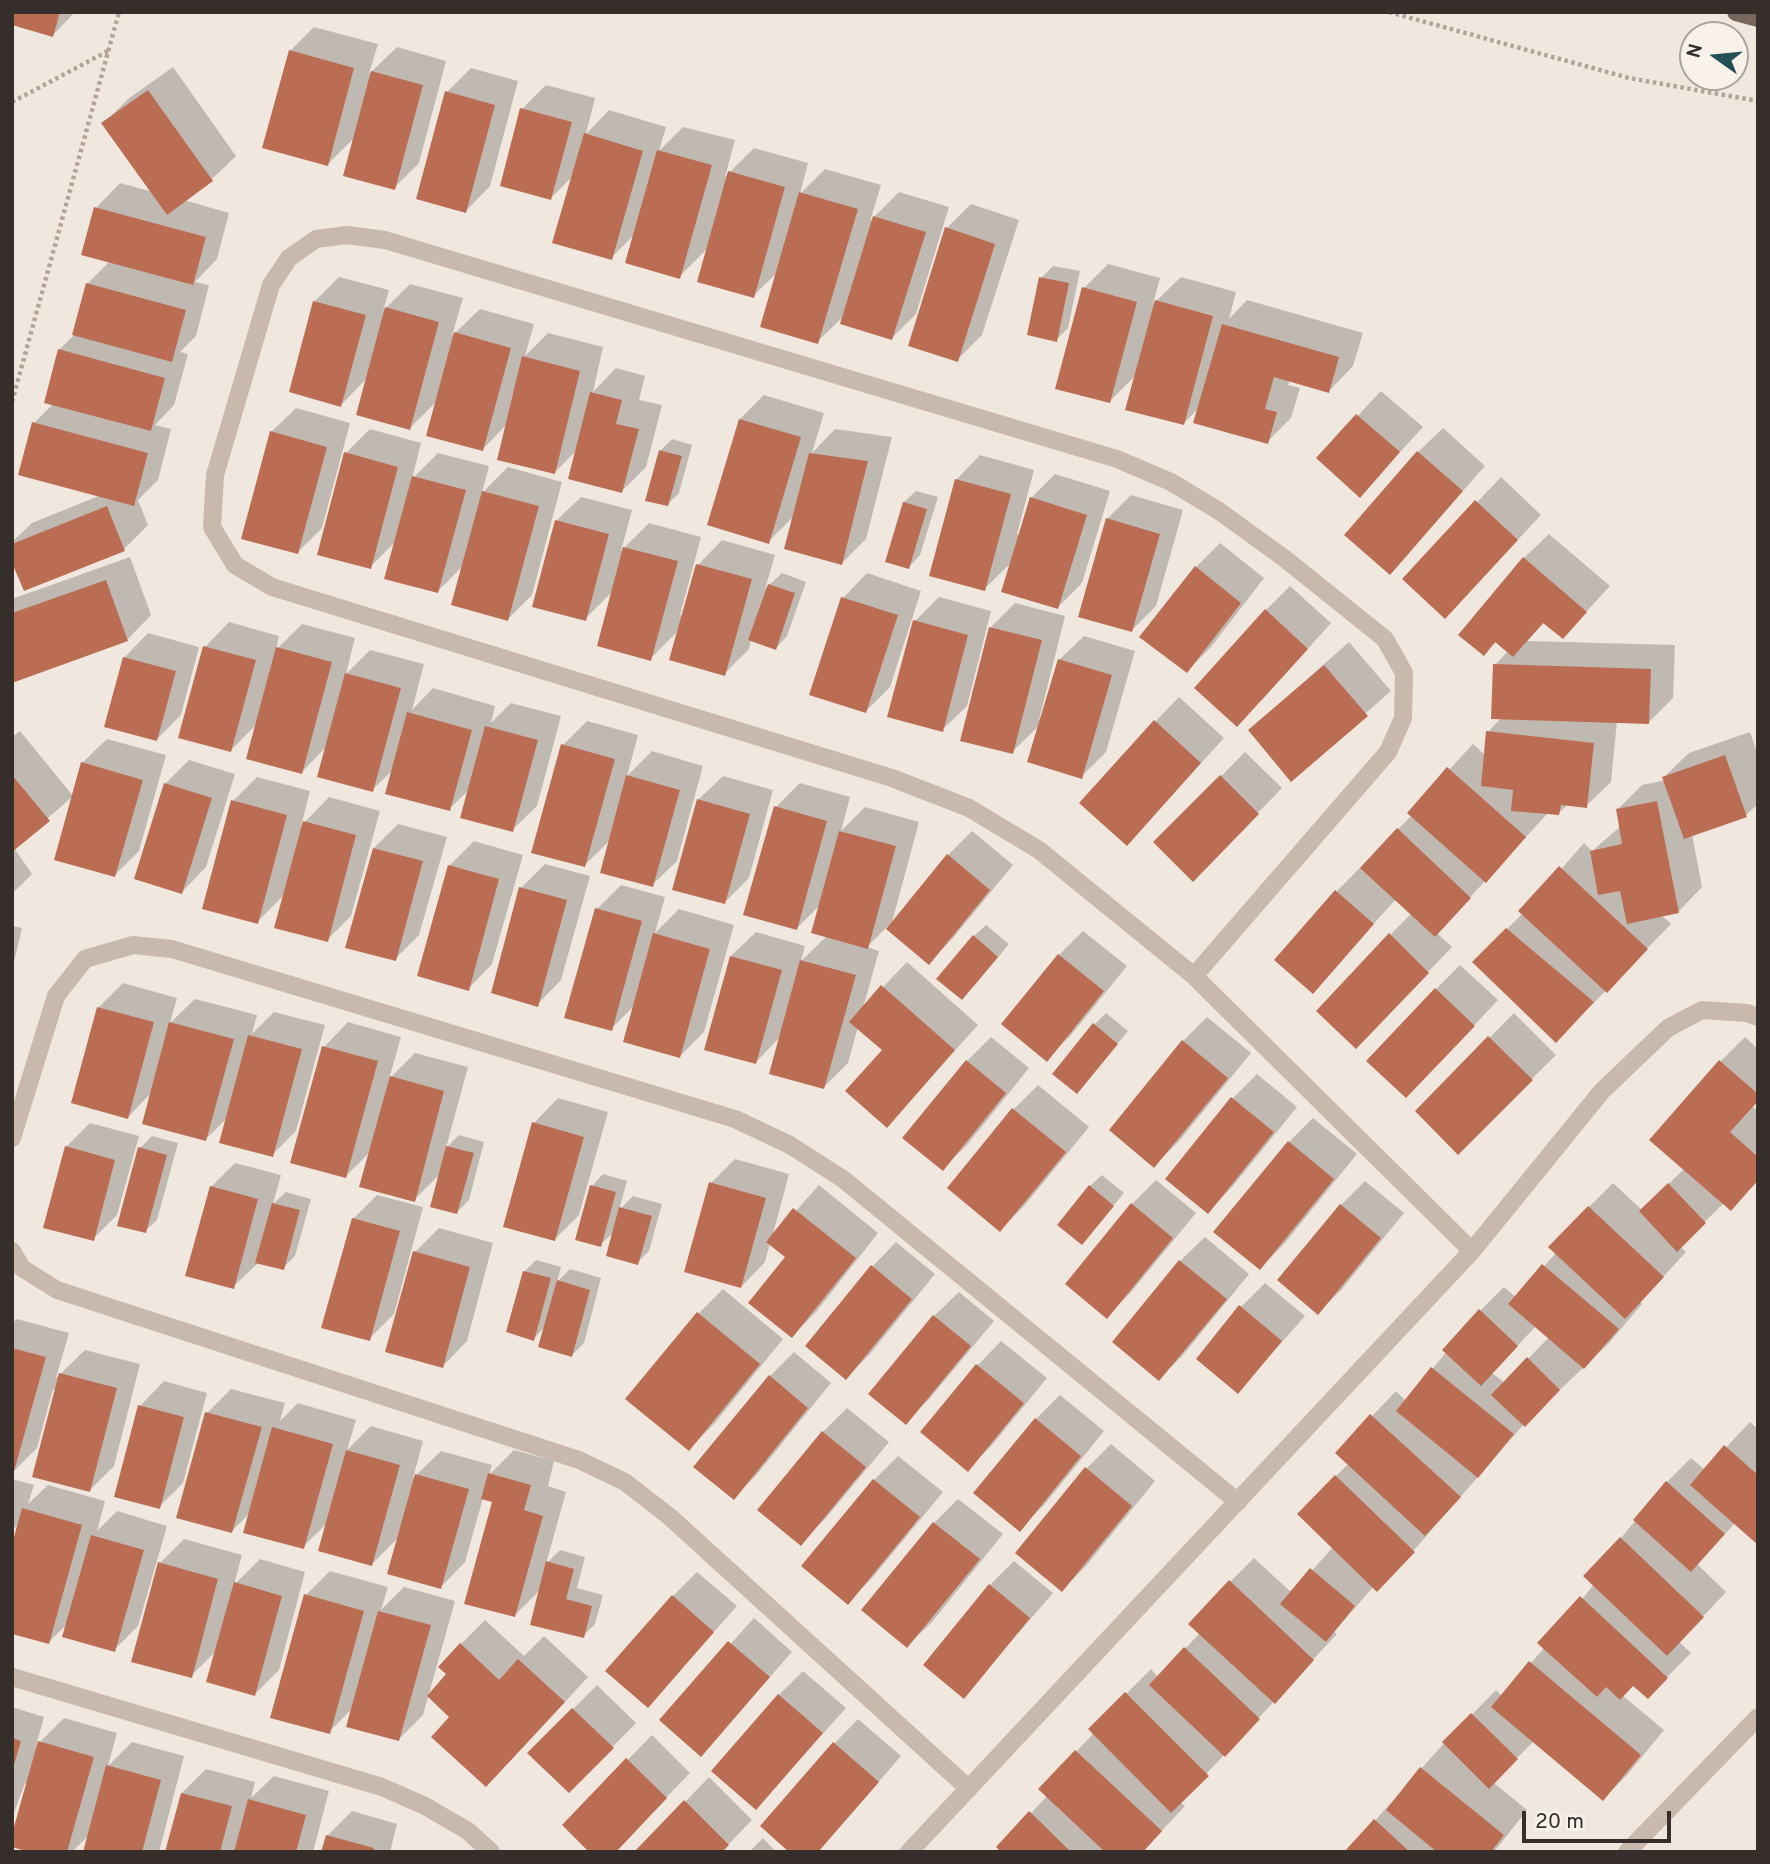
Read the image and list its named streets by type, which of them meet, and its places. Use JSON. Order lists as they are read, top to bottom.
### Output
{
  "scale_bar": "20 m",
  "north": "left"
}
